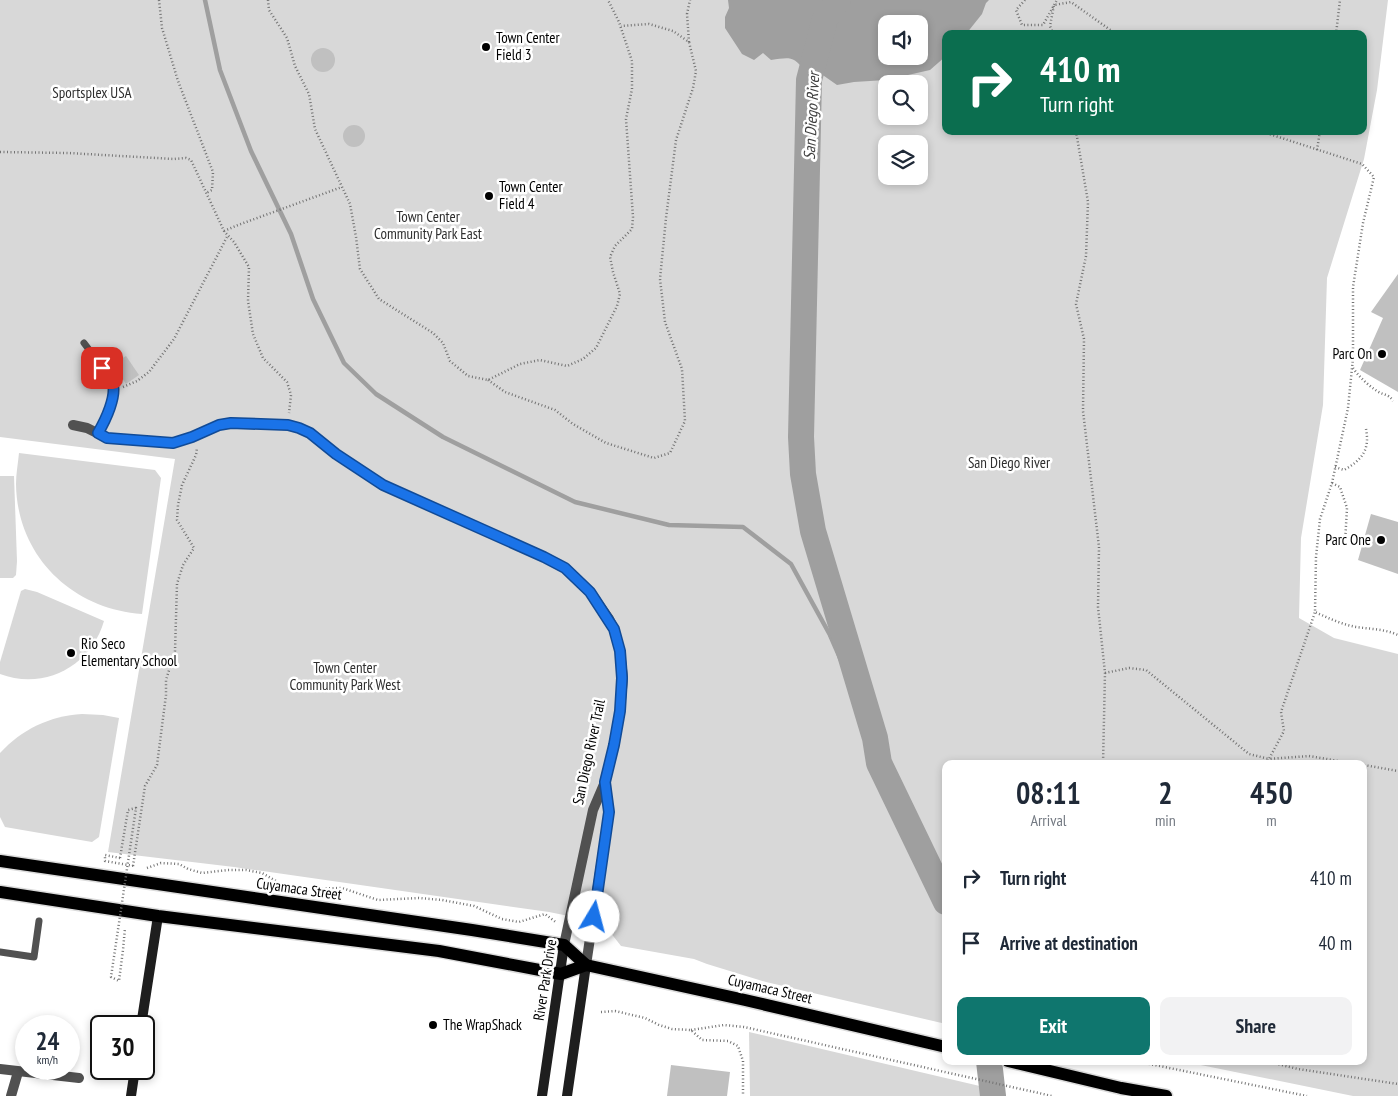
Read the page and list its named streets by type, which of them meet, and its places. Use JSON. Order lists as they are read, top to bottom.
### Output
{
  "streets": {
    "main road": ["Cuyamaca Street"],
    "street": ["River Park Drive"]
  },
  "crossings": [
    ["Cuyamaca Street", "River Park Drive"]
  ],
  "water": ["San Diego River"],
  "parks": [
    "Sportsplex USA",
    "Town Center Community Park East",
    "San Diego River",
    "Town Center Community Park West"
  ],
  "places": [
    "Town Center Field 3",
    "Town Center Field 4",
    "Parc On",
    "Parc One",
    "Rio Seco Elementary School",
    "The WrapShack"
  ],
  "page": {
    "turn": ["410 m", "Turn right"],
    "eta": [
      "08:11",
      "Arrival",
      "2",
      "min",
      "450",
      "m"
    ],
    "list": [
      {
        "name": "Turn right",
        "value": "410 m"
      },
      {
        "name": "Arrive at destination",
        "value": "40 m"
      }
    ],
    "buttons": ["Exit", "Share"],
    "speed": "24 km/h",
    "limit": "30"
  }
}
